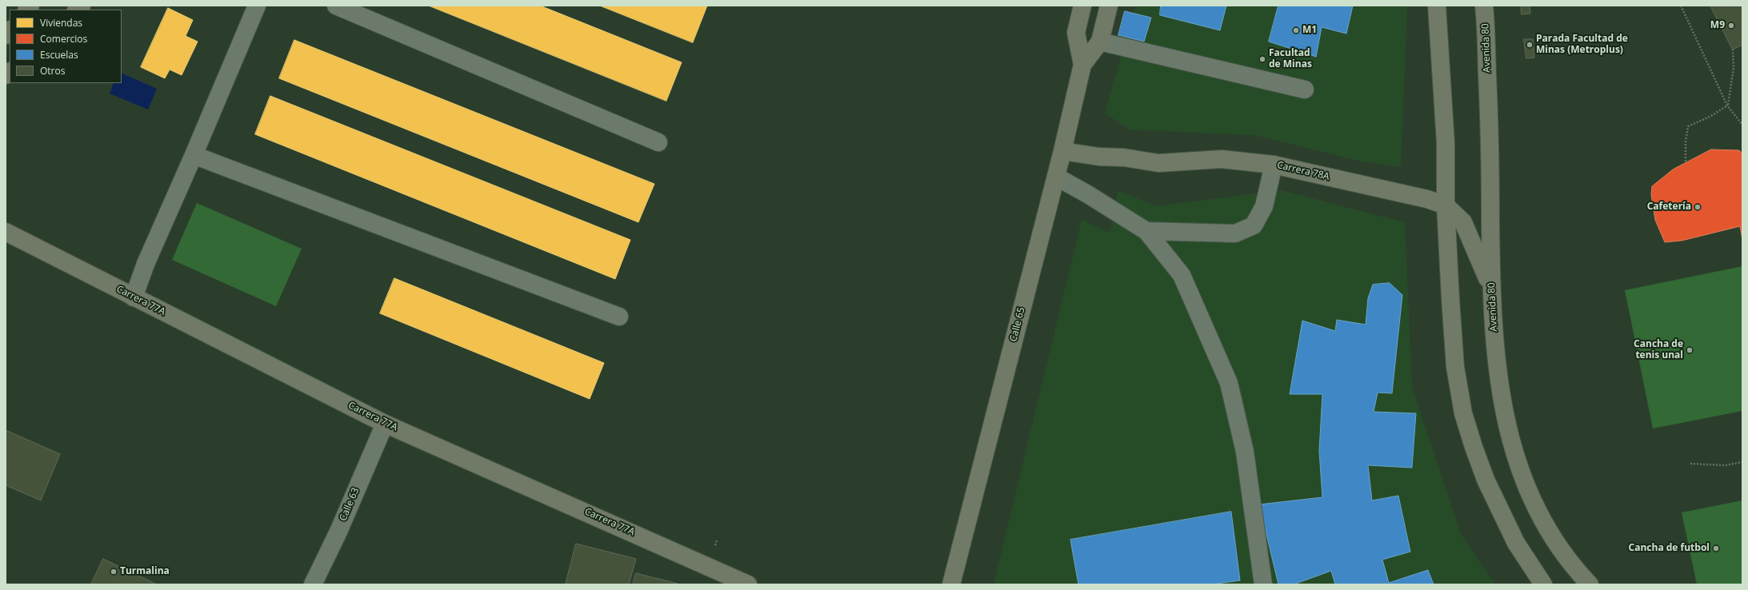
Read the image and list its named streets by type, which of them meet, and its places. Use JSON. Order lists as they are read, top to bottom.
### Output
{
  "streets": {
    "main road": [
      "Avenida 80",
      "Carrera 78A",
      "Carrera 77A",
      "Calle 65"
    ],
    "street": ["Calle 63"]
  },
  "crossings": [
    ["Avenida 80", "Carrera 78A"],
    ["Carrera 78A", "Calle 65"],
    ["Carrera 77A", "Calle 63"]
  ],
  "places": [
    "M9",
    "M1",
    "Parada Facultad de Minas (Metroplus)",
    "Facultad de Minas",
    "Cafetería",
    "Cancha de tenis unal",
    "Cancha de futbol",
    "Turmalina"
  ],
  "legend": [
    "Viviendas",
    "Comercios",
    "Escuelas",
    "Otros"
  ]
}
